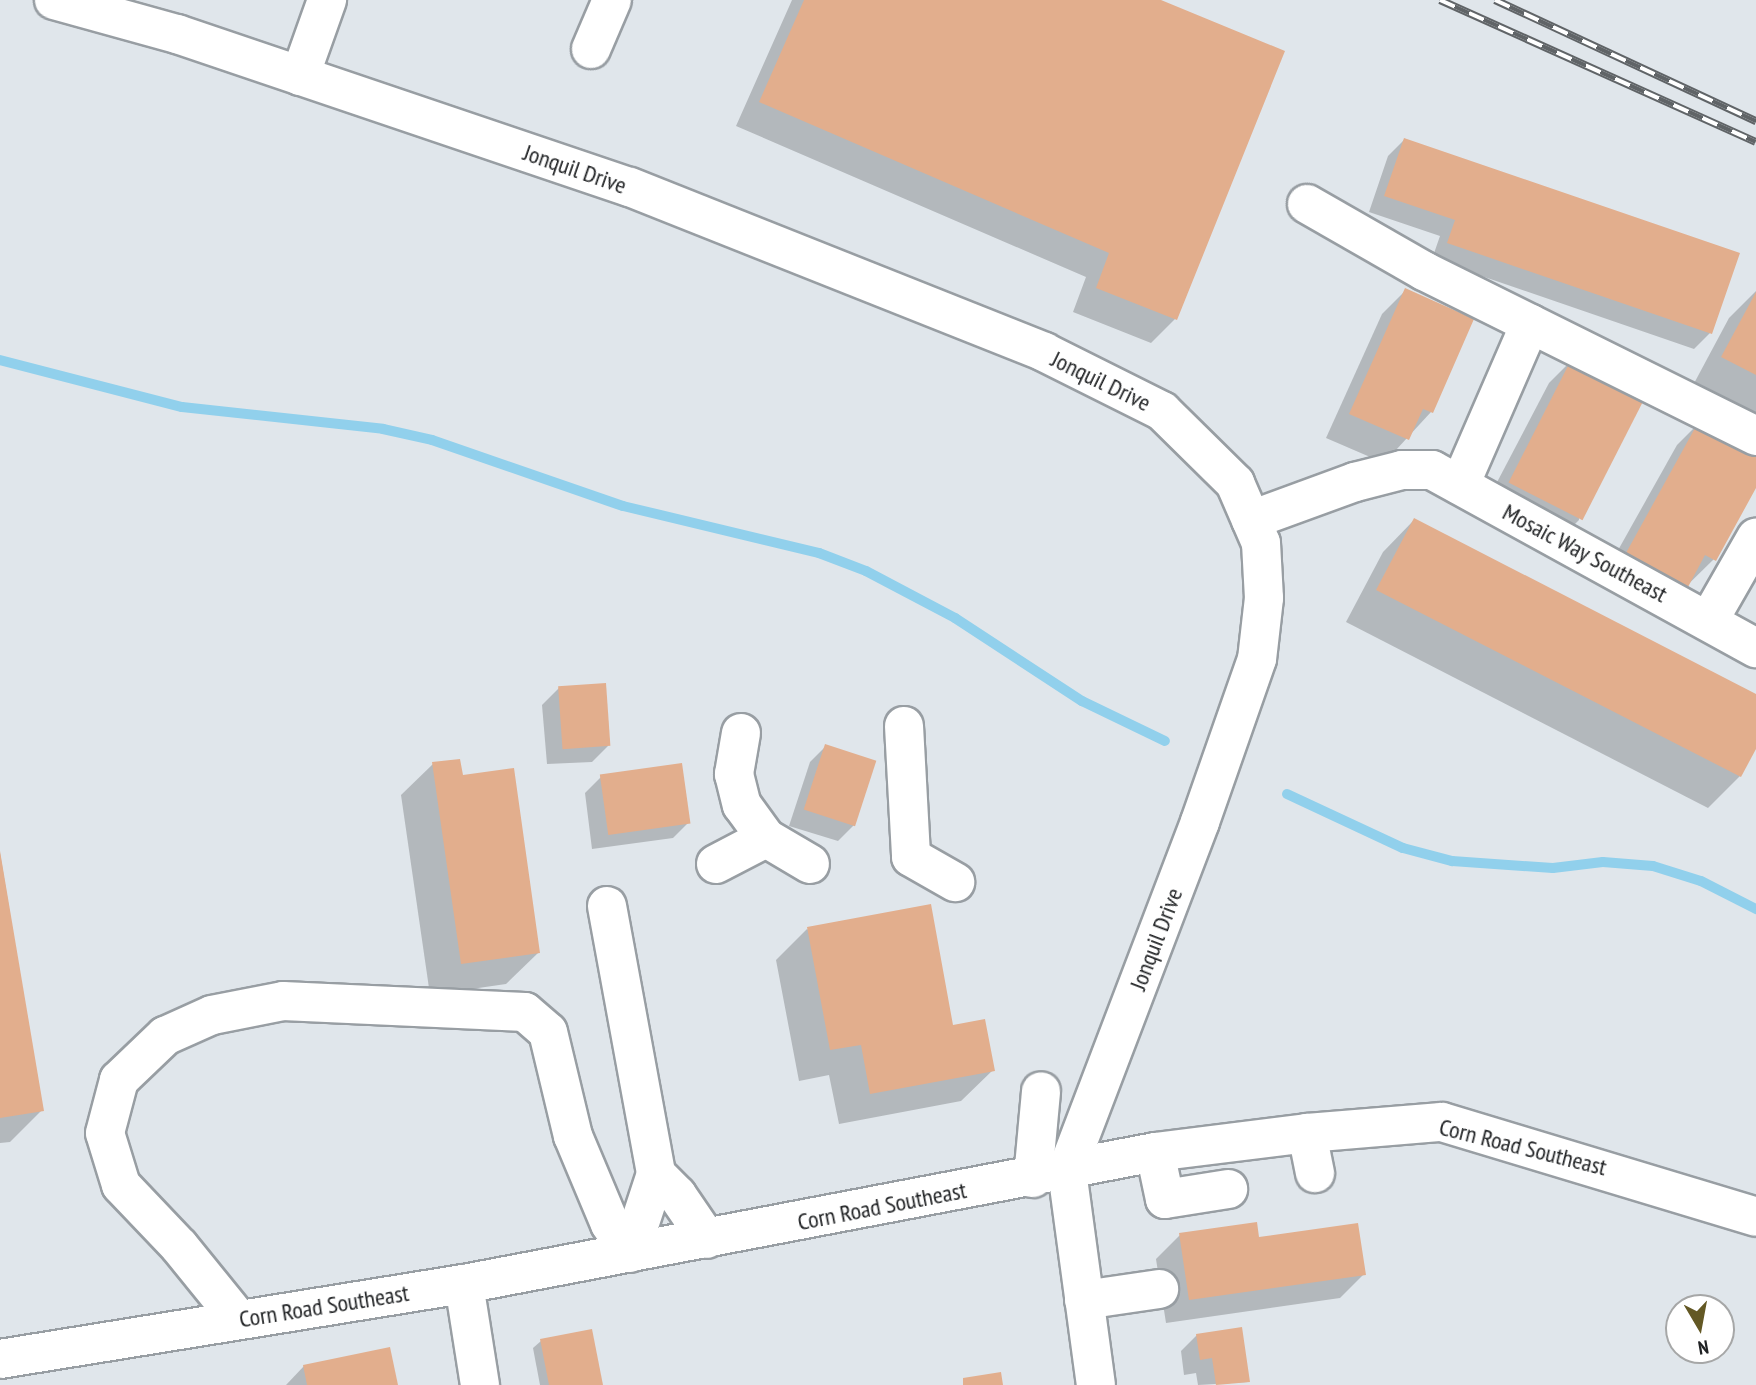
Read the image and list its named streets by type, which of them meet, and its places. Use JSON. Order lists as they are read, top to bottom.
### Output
{
  "streets": {
    "street": ["Jonquil Drive", "Mosaic Way Southeast", "Corn Road Southeast"]
  },
  "crossings": [
    ["Jonquil Drive", "Mosaic Way Southeast"],
    ["Jonquil Drive", "Corn Road Southeast"]
  ],
  "north": "bottom"
}
